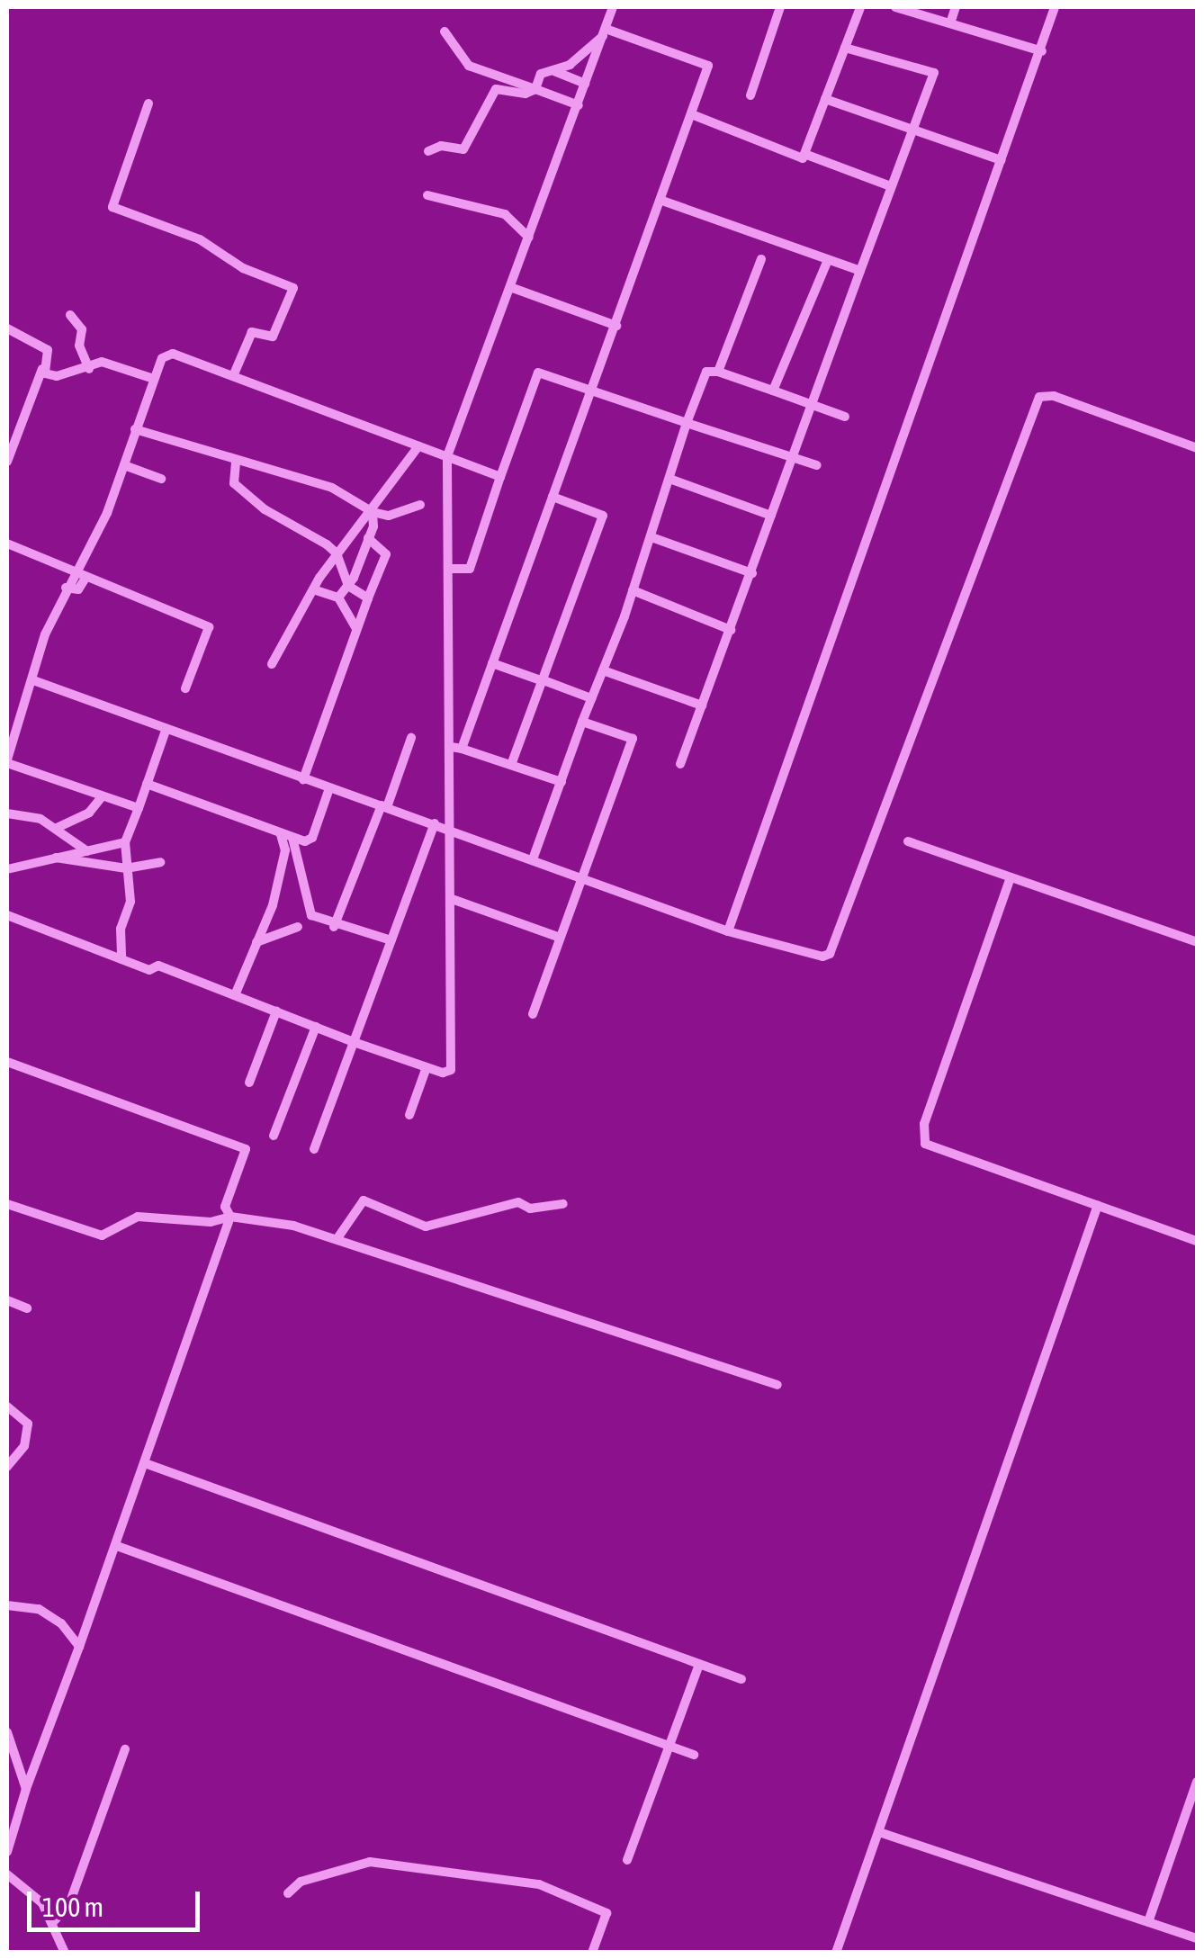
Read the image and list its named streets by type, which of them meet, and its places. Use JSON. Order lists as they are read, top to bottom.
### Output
{
  "scale_bar": "100 m"
}
